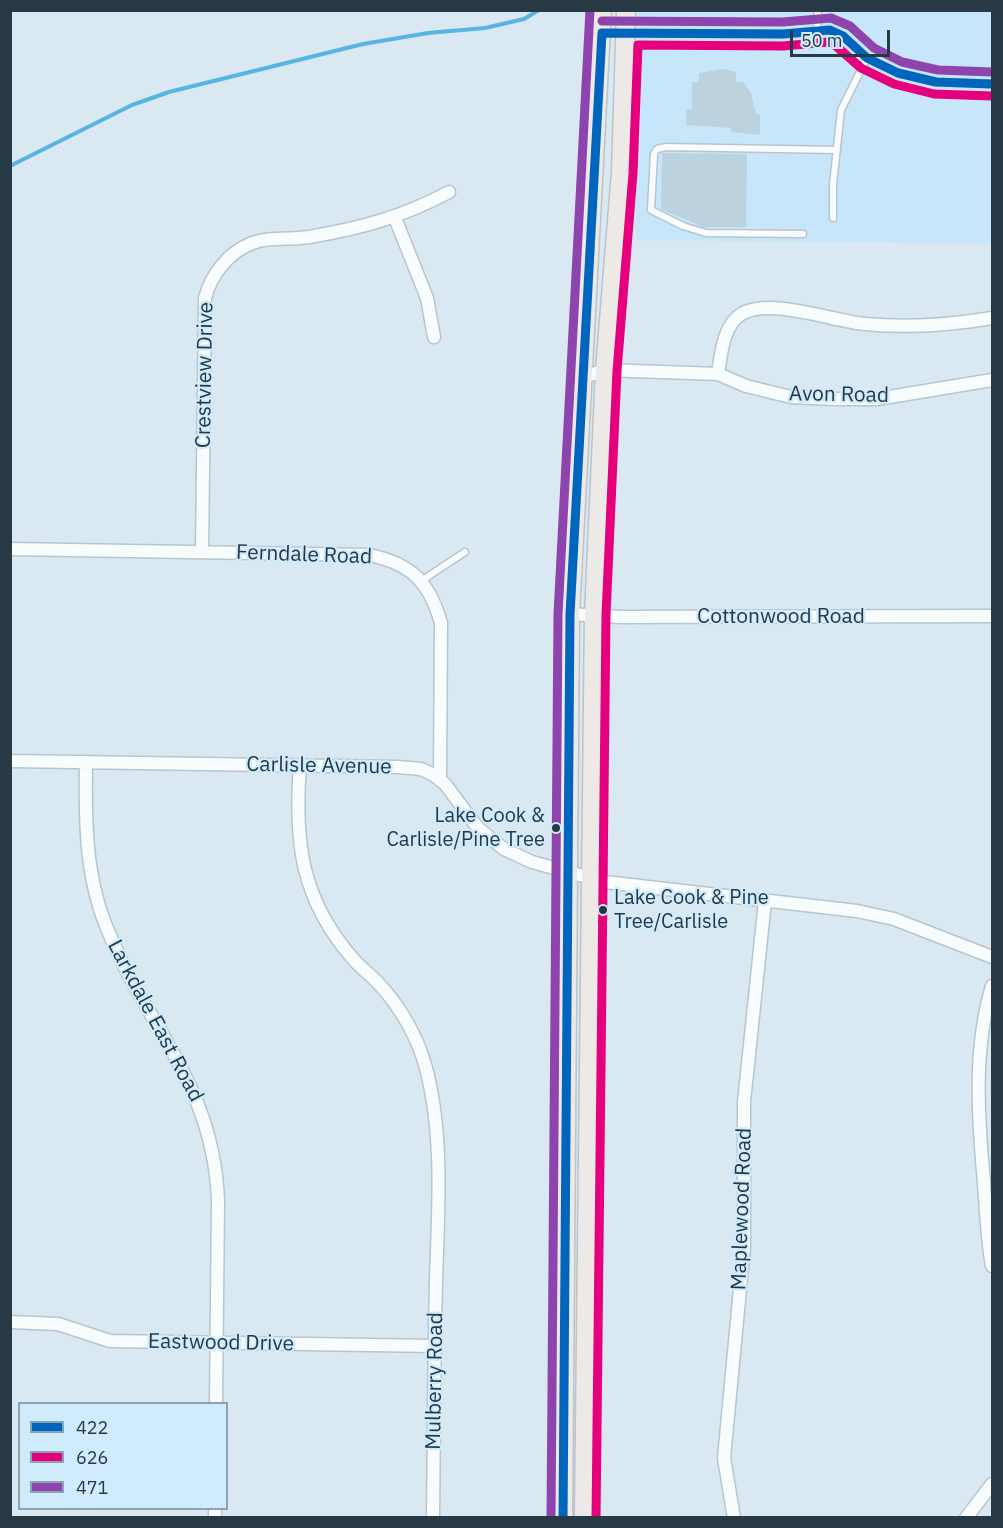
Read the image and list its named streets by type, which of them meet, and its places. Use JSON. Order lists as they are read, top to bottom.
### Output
{
  "streets": {
    "street": [
      "Crestview Drive",
      "Avon Road",
      "Ferndale Road",
      "Cottonwood Road",
      "Carlisle Avenue",
      "Larkdale East Road",
      "Maplewood Road",
      "Eastwood Drive",
      "Mulberry Road"
    ]
  },
  "crossings": [
    ["Crestview Drive", "Ferndale Road"],
    ["Ferndale Road", "Carlisle Avenue"],
    ["Carlisle Avenue", "Larkdale East Road"],
    ["Carlisle Avenue", "Maplewood Road"],
    ["Carlisle Avenue", "Mulberry Road"],
    ["Larkdale East Road", "Eastwood Drive"],
    ["Eastwood Drive", "Mulberry Road"]
  ],
  "places": ["Lake Cook & Carlisle/Pine Tree", "Lake Cook & Pine Tree/Carlisle"],
  "lines": ["transit line 471", "transit line 422", "transit line 626"],
  "legend": ["422", "626", "471"],
  "scale_bar": "50 m"
}
